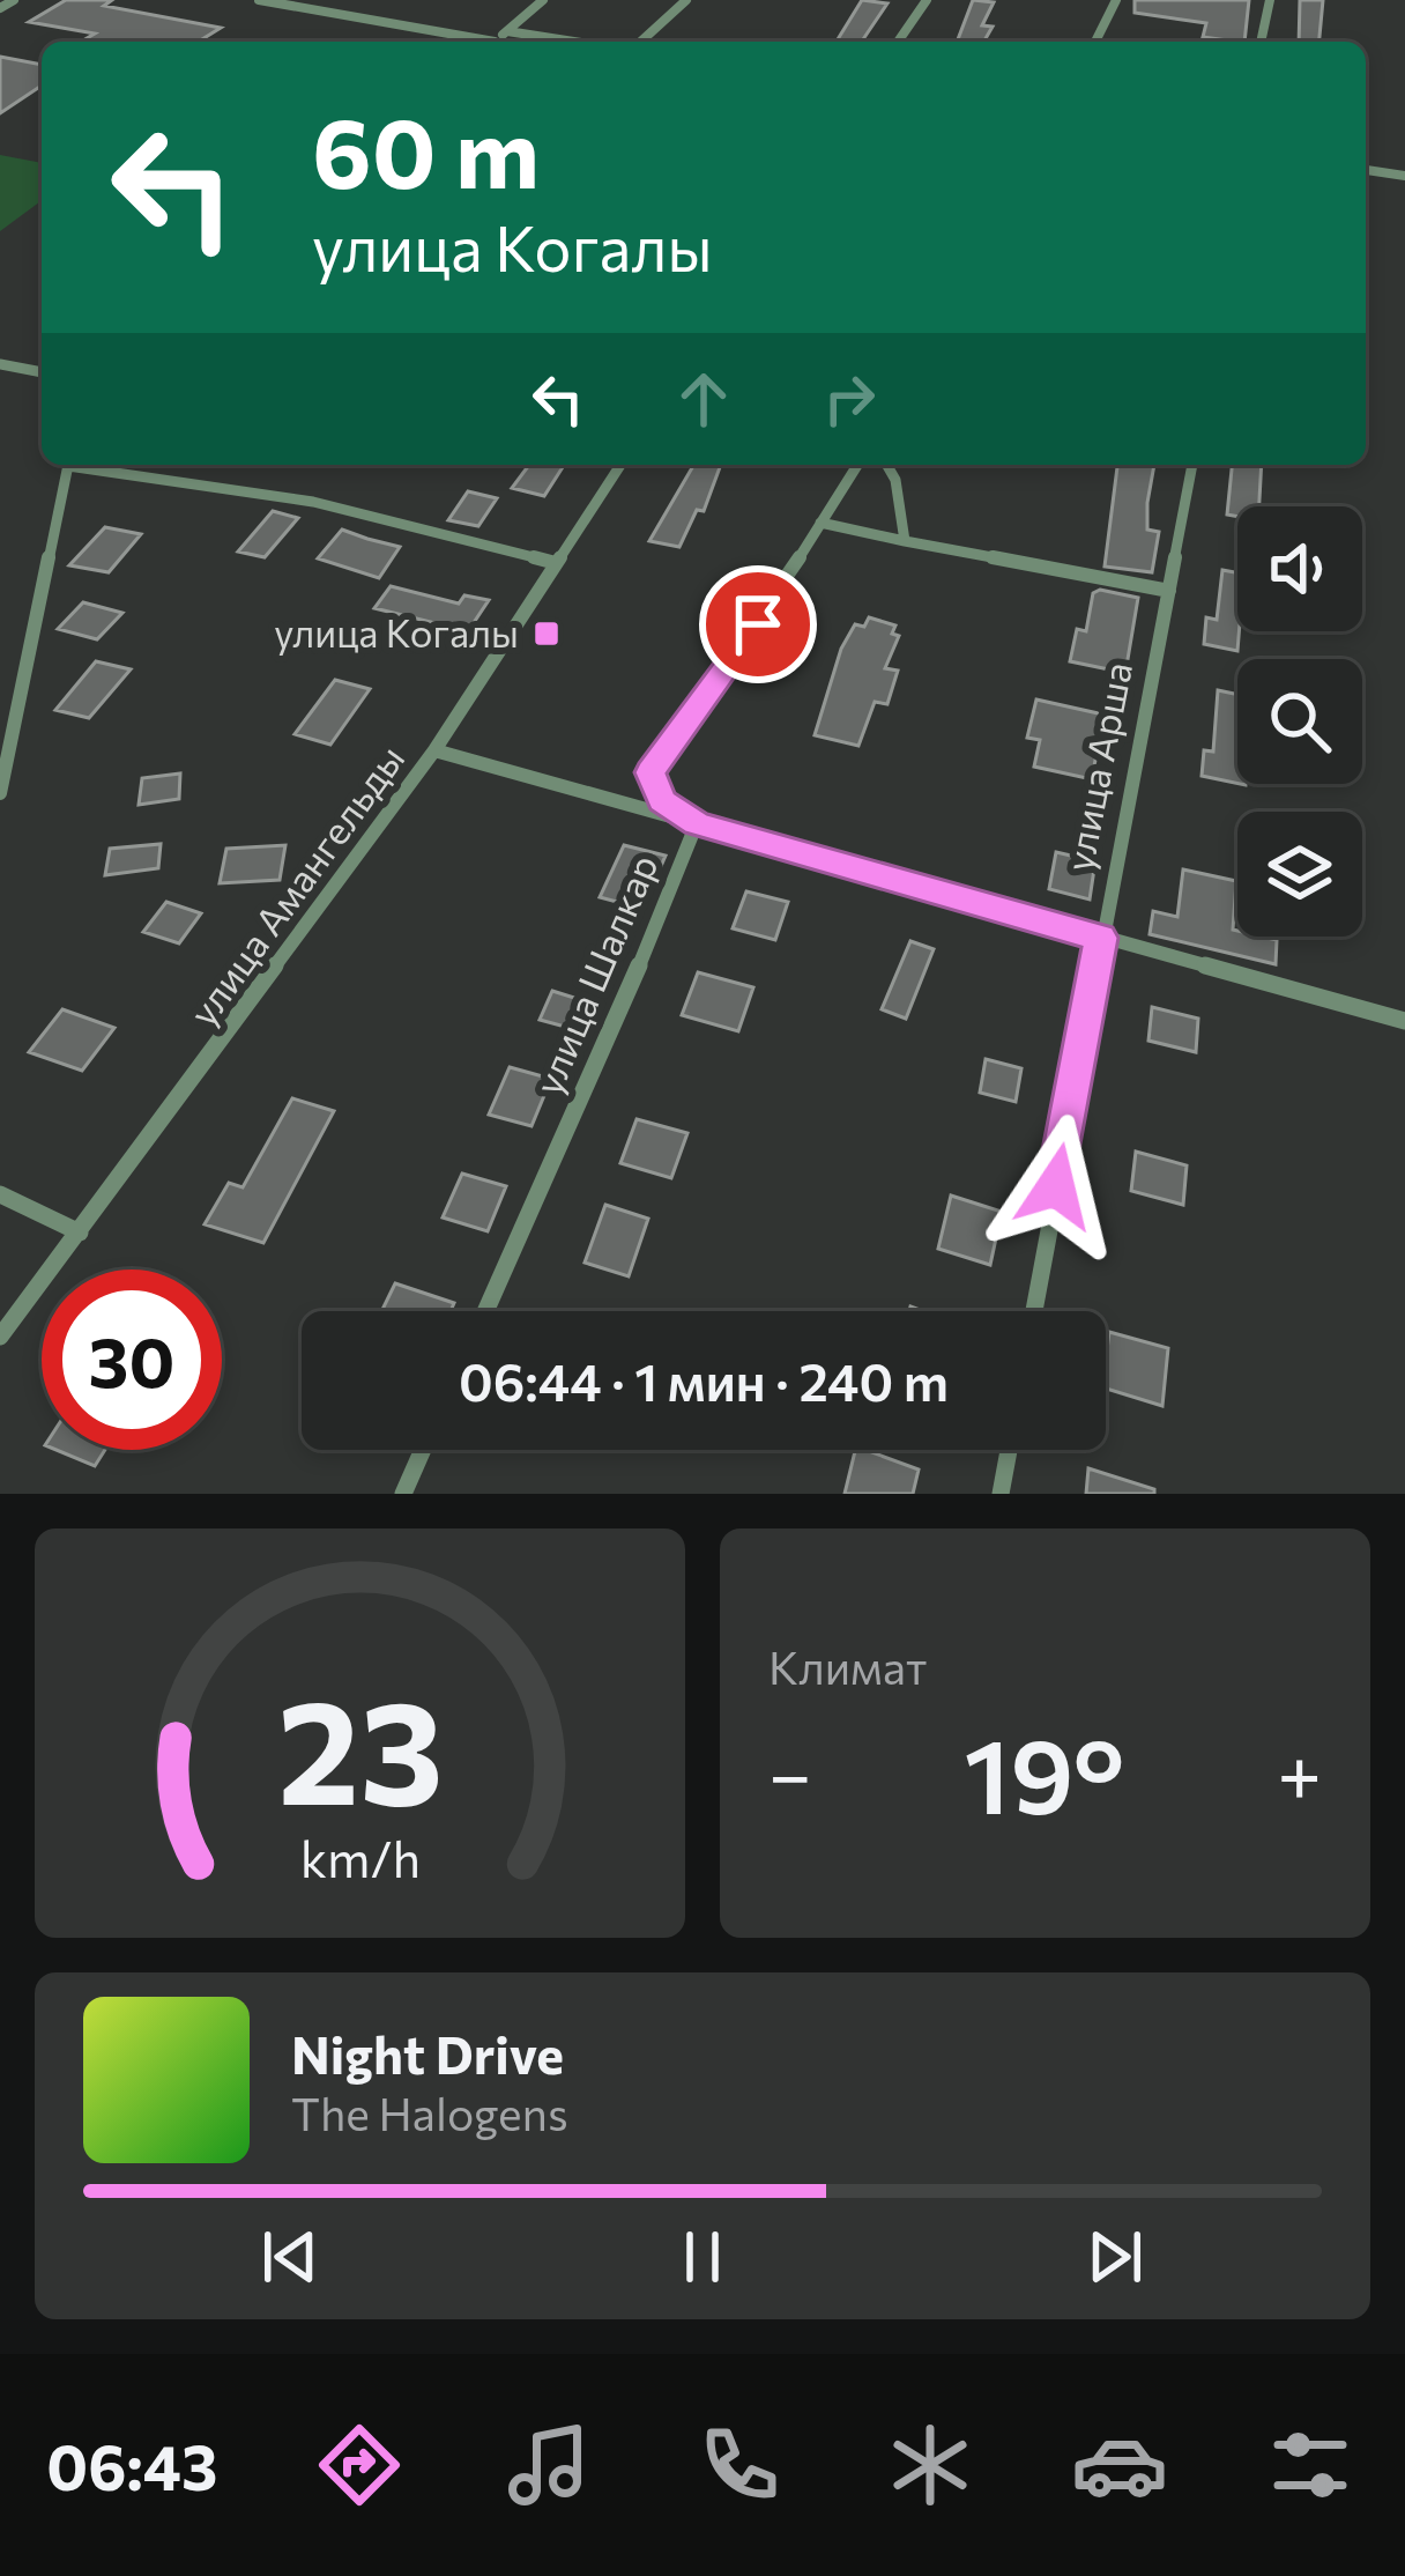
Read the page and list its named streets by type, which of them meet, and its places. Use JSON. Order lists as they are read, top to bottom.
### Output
{
  "streets": {
    "street": ["улица Арша", "улица Амангельды", "улица Шалкар"]
  },
  "places": {
    "transit": ["улица Когалы"]
  },
  "page": {
    "turn": ["60 m", "улица Когалы"],
    "limit": "30",
    "trip": "06:44 · 1 мин · 240 m",
    "tile": "Климат",
    "heat": ["−", "19°", "+"],
    "song": ["Night Drive", "The Halogens"],
    "tabs": "06:43",
    "gauge": ["23", "km/h"]
  }
}
